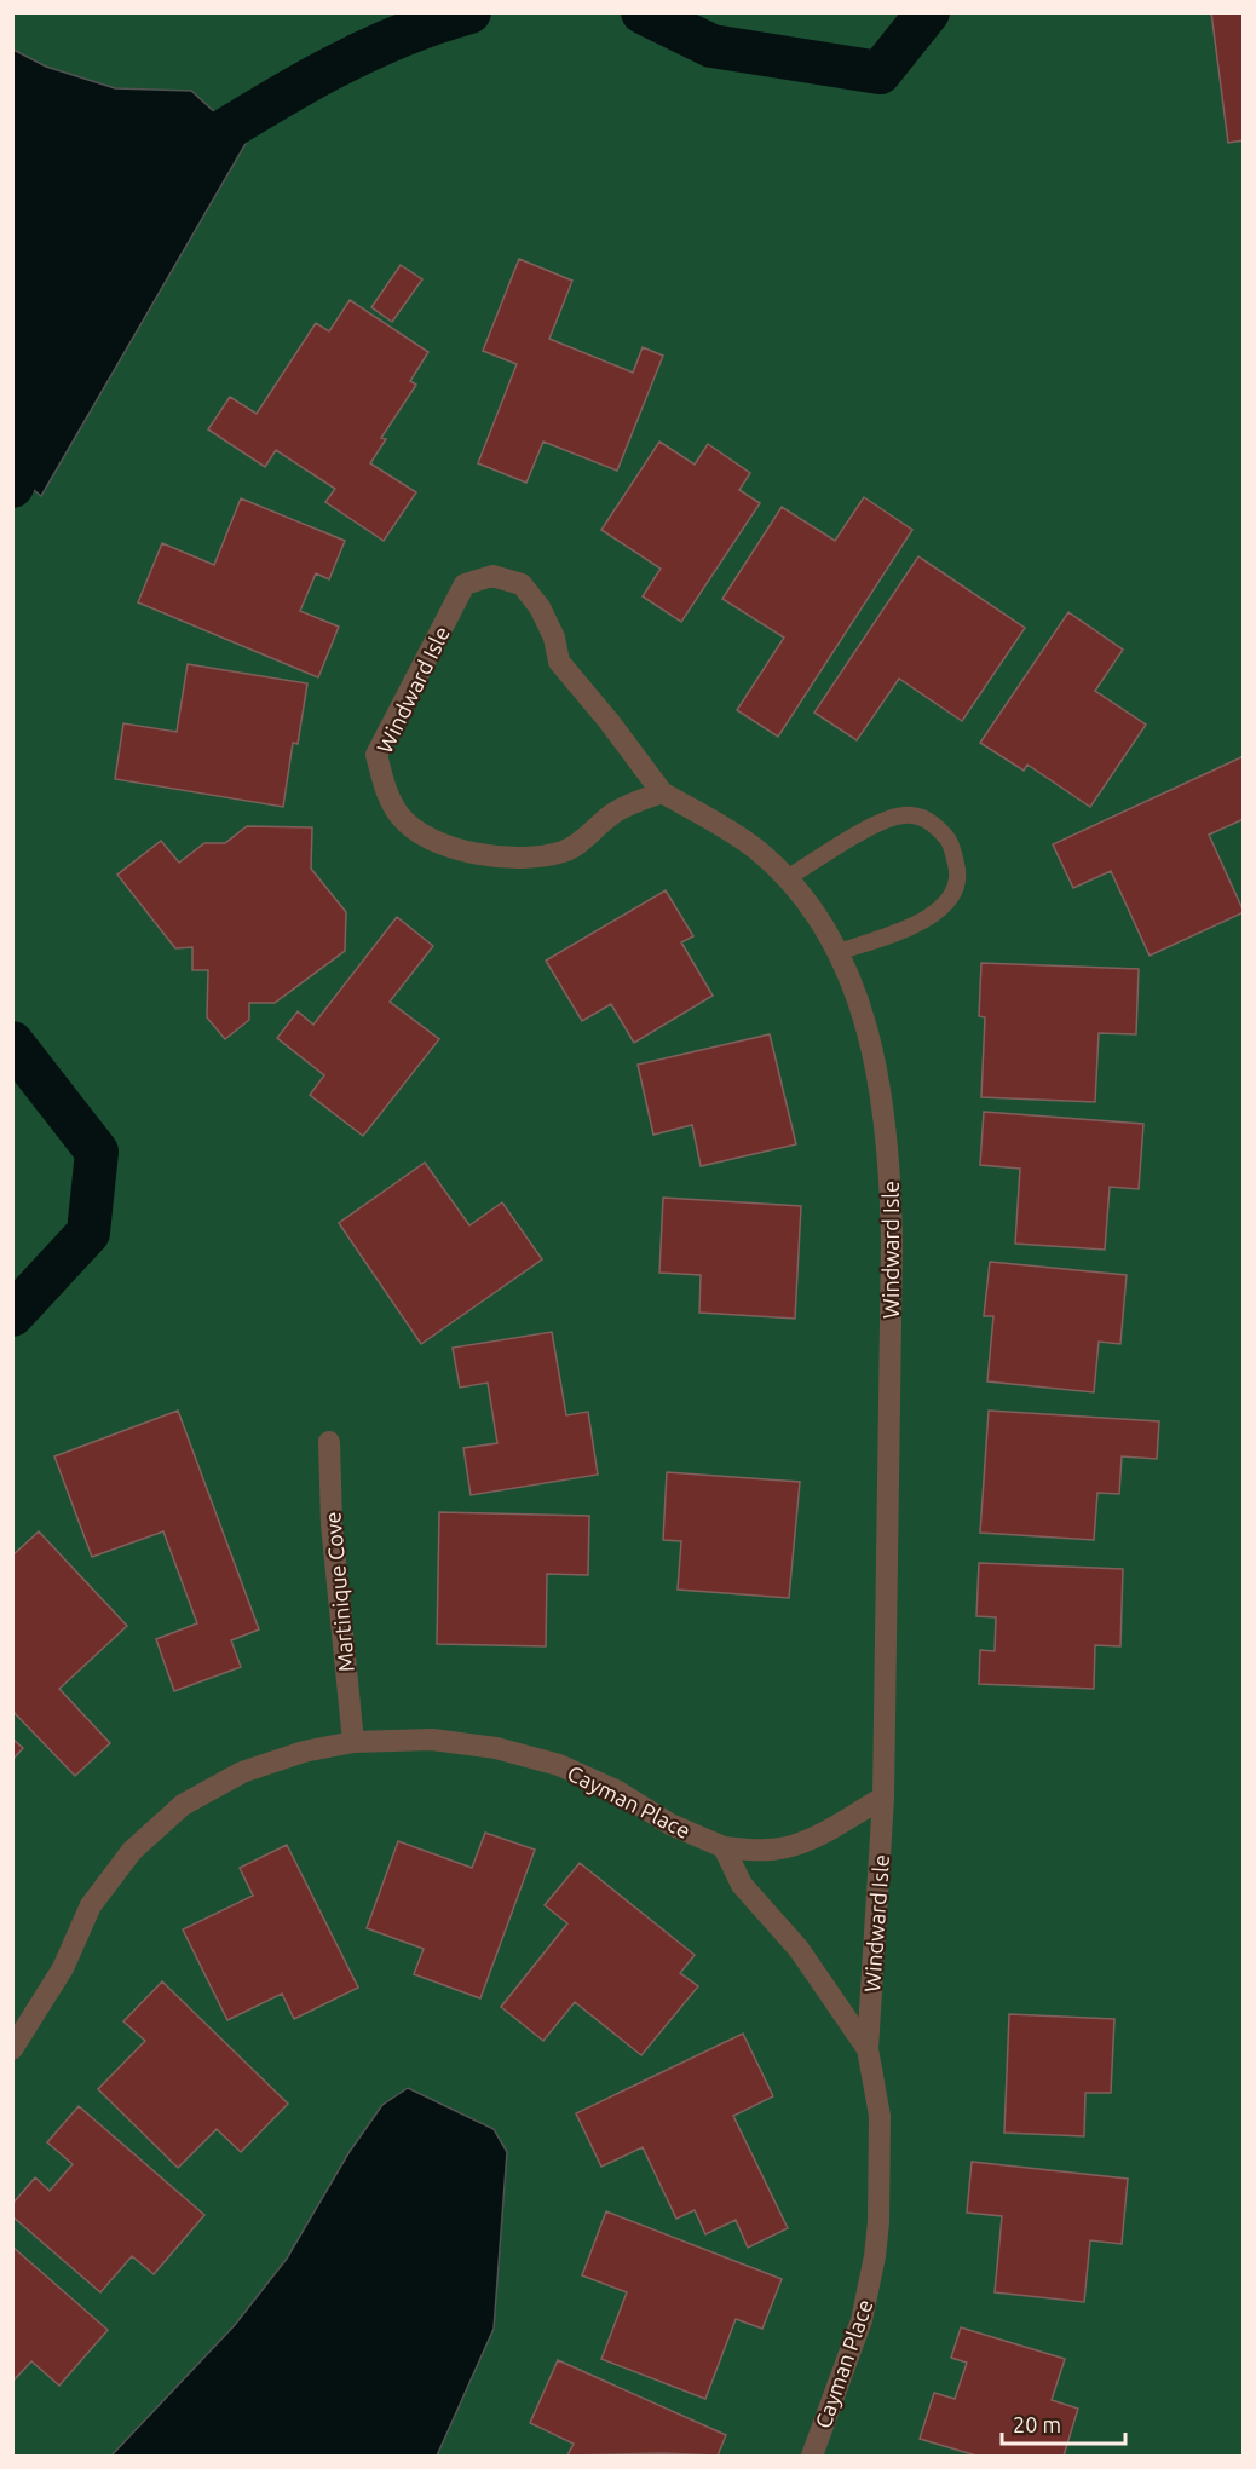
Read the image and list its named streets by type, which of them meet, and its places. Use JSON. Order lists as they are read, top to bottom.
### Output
{
  "streets": {
    "street": ["Windward Isle", "Martinique Cove", "Cayman Place"]
  },
  "crossings": [
    ["Windward Isle", "Cayman Place"],
    ["Martinique Cove", "Cayman Place"]
  ],
  "scale_bar": "20 m"
}
